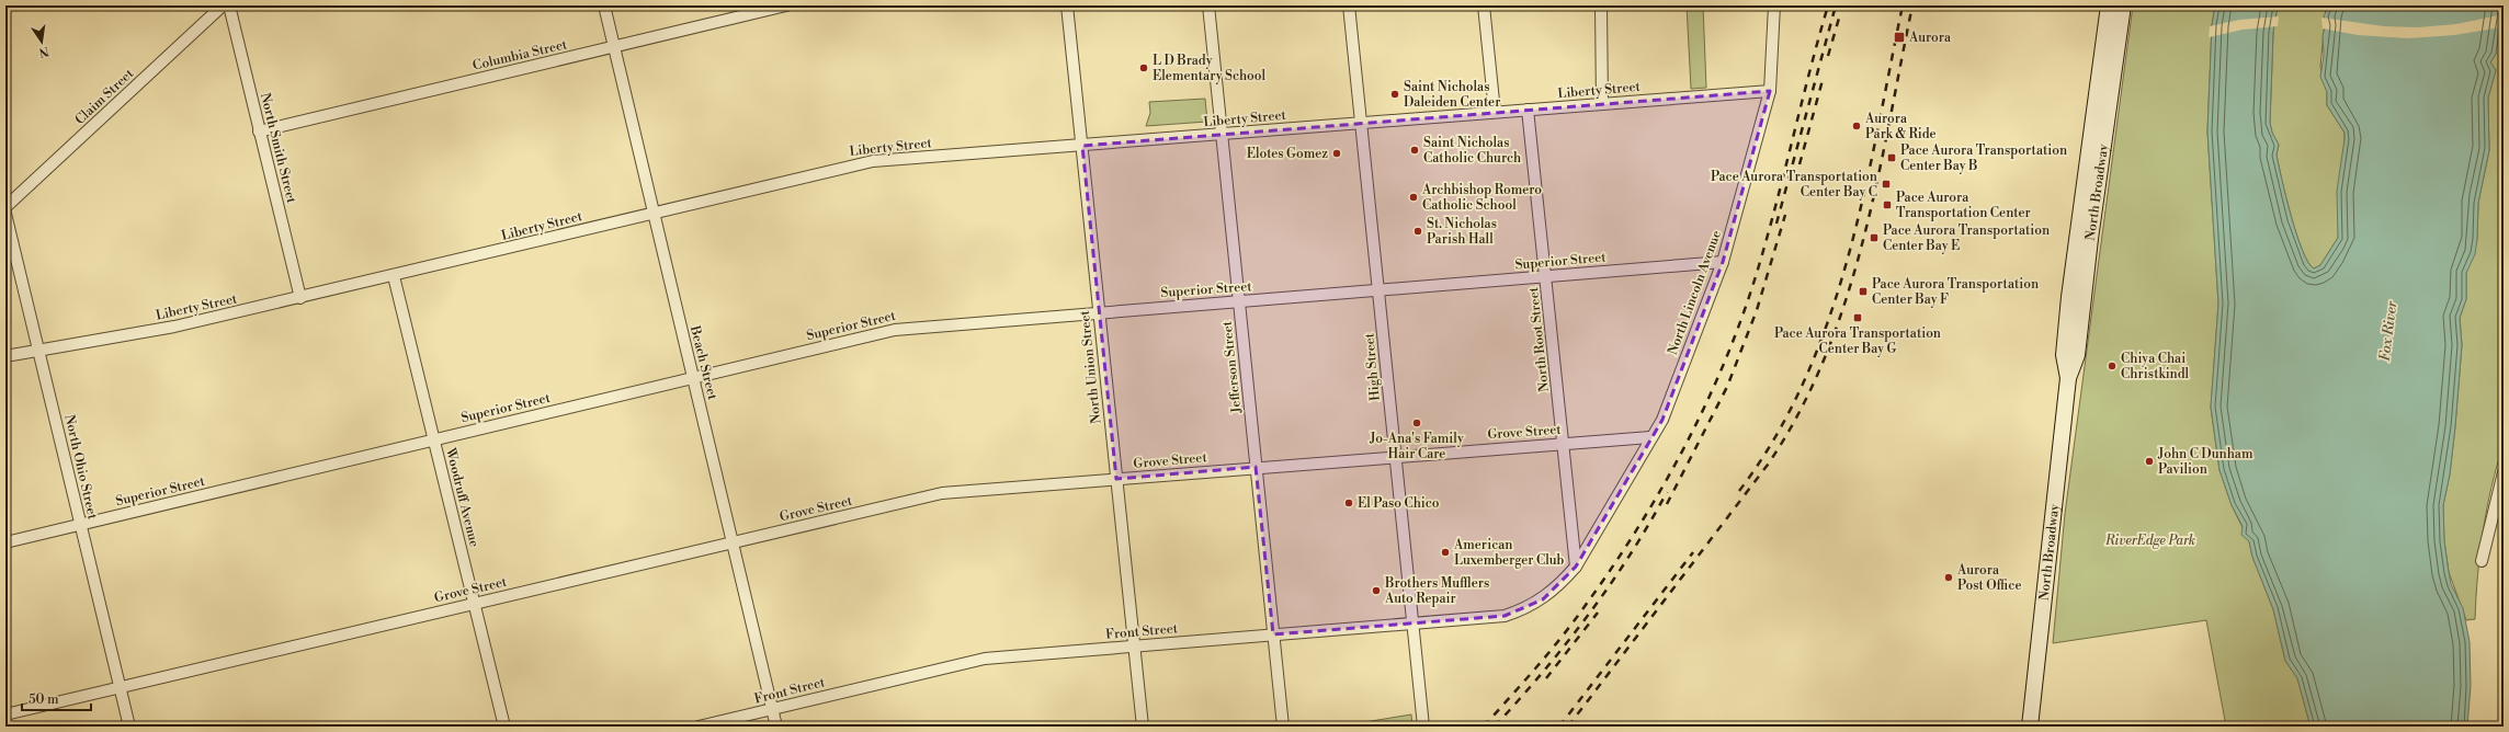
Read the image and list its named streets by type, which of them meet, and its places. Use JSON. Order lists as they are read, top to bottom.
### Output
{
  "streets": {
    "main road": ["North Broadway"],
    "street": [
      "Columbia Street",
      "Liberty Street",
      "Claim Street",
      "North Smith Street",
      "Superior Street",
      "North Lincoln Avenue",
      "North Root Street",
      "Beach Street",
      "North Union Street",
      "Jefferson Street",
      "High Street",
      "Grove Street",
      "North Ohio Street",
      "Woodruff Avenue",
      "Front Street"
    ]
  },
  "crossings": [
    ["Columbia Street", "North Smith Street"],
    ["Columbia Street", "Beach Street"],
    ["Liberty Street", "North Smith Street"],
    ["Liberty Street", "North Lincoln Avenue"],
    ["Liberty Street", "North Root Street"],
    ["Liberty Street", "Beach Street"],
    ["Liberty Street", "North Union Street"],
    ["Liberty Street", "Jefferson Street"],
    ["Liberty Street", "High Street"],
    ["Liberty Street", "North Ohio Street"],
    ["Liberty Street", "Woodruff Avenue"],
    ["Superior Street", "North Lincoln Avenue"],
    ["Superior Street", "North Root Street"],
    ["Superior Street", "Beach Street"],
    ["Superior Street", "North Union Street"],
    ["Superior Street", "Jefferson Street"],
    ["Superior Street", "High Street"],
    ["Superior Street", "North Ohio Street"],
    ["Superior Street", "Woodruff Avenue"],
    ["North Lincoln Avenue", "North Root Street"],
    ["North Lincoln Avenue", "Grove Street"],
    ["North Lincoln Avenue", "Front Street"],
    ["North Root Street", "Grove Street"],
    ["North Root Street", "Front Street"],
    ["Beach Street", "Grove Street"],
    ["Beach Street", "Front Street"],
    ["North Union Street", "Grove Street"],
    ["North Union Street", "Front Street"],
    ["Jefferson Street", "Grove Street"],
    ["Jefferson Street", "Front Street"],
    ["High Street", "Grove Street"],
    ["High Street", "Front Street"],
    ["Grove Street", "North Ohio Street"],
    ["Grove Street", "Woodruff Avenue"]
  ],
  "water": ["Fox River"],
  "parks": ["RiverEdge Park"],
  "places": {
    "transit": [
      "Aurora",
      "Pace Aurora Transportation Center Bay B",
      "Pace Aurora Transportation Center Bay C",
      "Pace Aurora Transportation Center",
      "Pace Aurora Transportation Center Bay E",
      "Pace Aurora Transportation Center Bay F",
      "Pace Aurora Transportation Center Bay G"
    ],
    "other": [
      "L D Brady Elementary School",
      "Saint Nicholas Daleiden Center",
      "Aurora Park & Ride",
      "Saint Nicholas Catholic Church",
      "Elotes Gomez",
      "Archbishop Romero Catholic School",
      "St. Nicholas Parish Hall",
      "Chiya Chai Christkindl",
      "Jo-Ana's Family Hair Care",
      "John C Dunham Pavilion",
      "El Paso Chico",
      "American Luxemberger Club",
      "Aurora Post Office",
      "Brothers Mufflers Auto Repair"
    ]
  },
  "scale_bar": "50 m",
  "north": "bottom"
}
